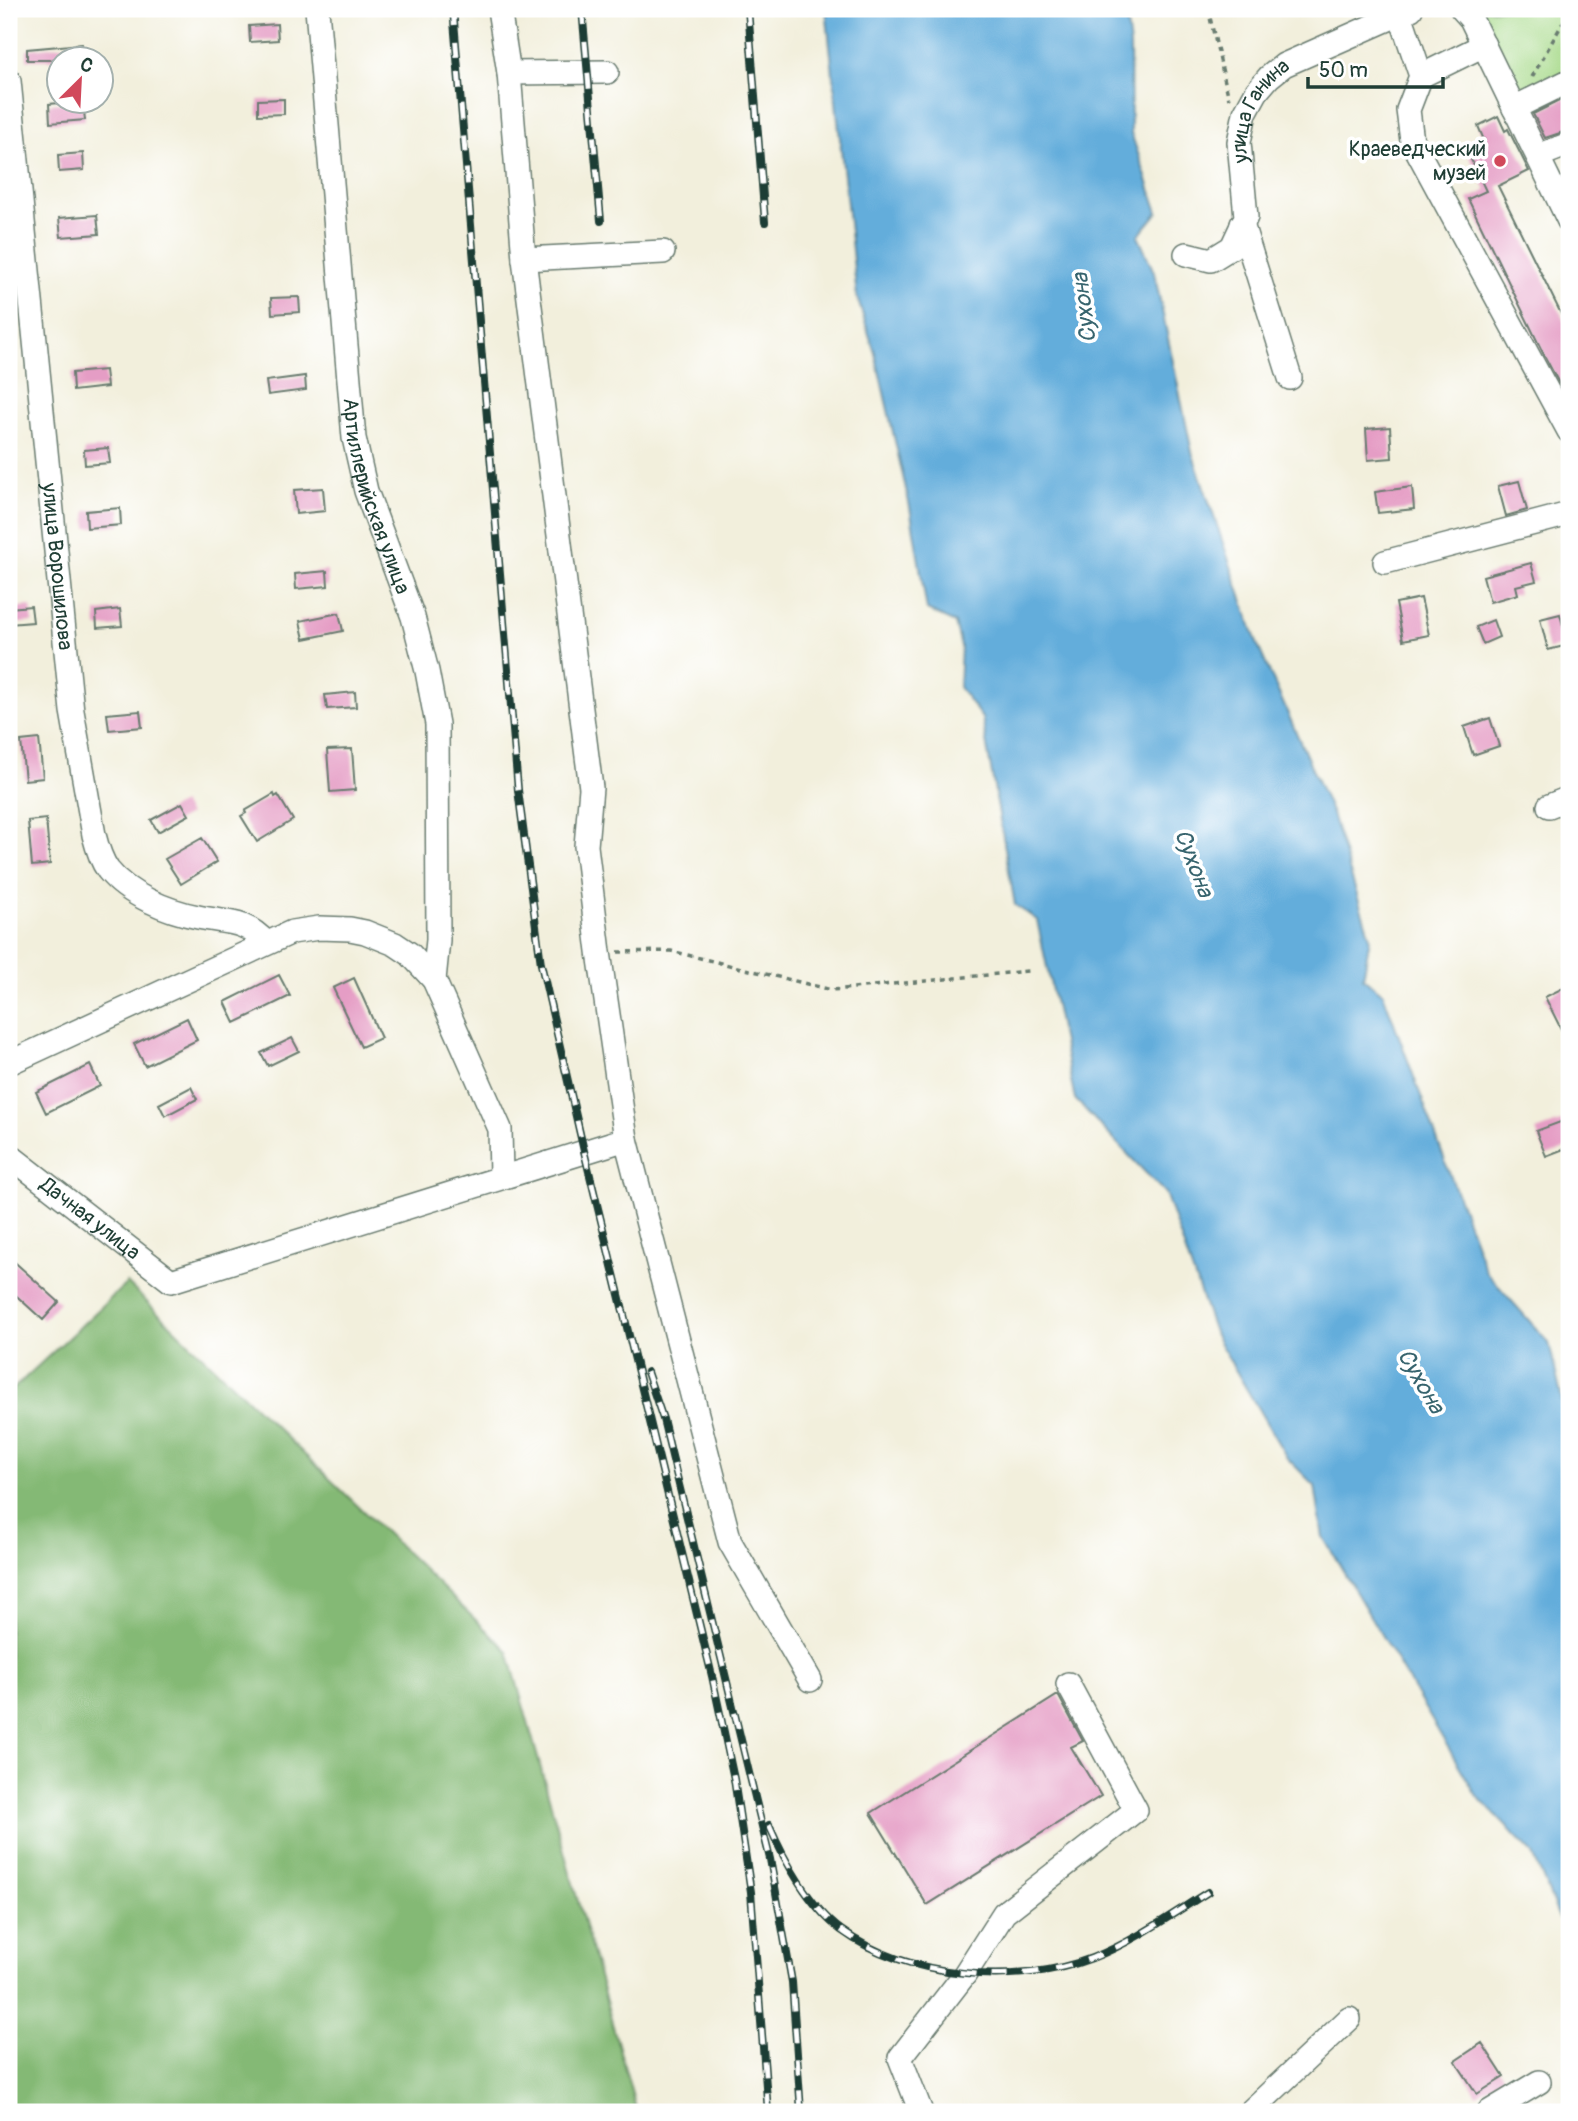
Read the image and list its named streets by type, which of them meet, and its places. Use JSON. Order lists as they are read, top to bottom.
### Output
{
  "streets": {
    "street": [
      "улица Ганина",
      "Артиллерийская улица",
      "улица Ворошилова",
      "Дачная улица"
    ]
  },
  "crossings": [
    ["Артиллерийская улица", "улица Ворошилова"],
    ["Артиллерийская улица", "Дачная улица"]
  ],
  "water": ["Сухона"],
  "places": ["Краеведческий музей"],
  "scale_bar": "50 m",
  "north": "top right"
}
